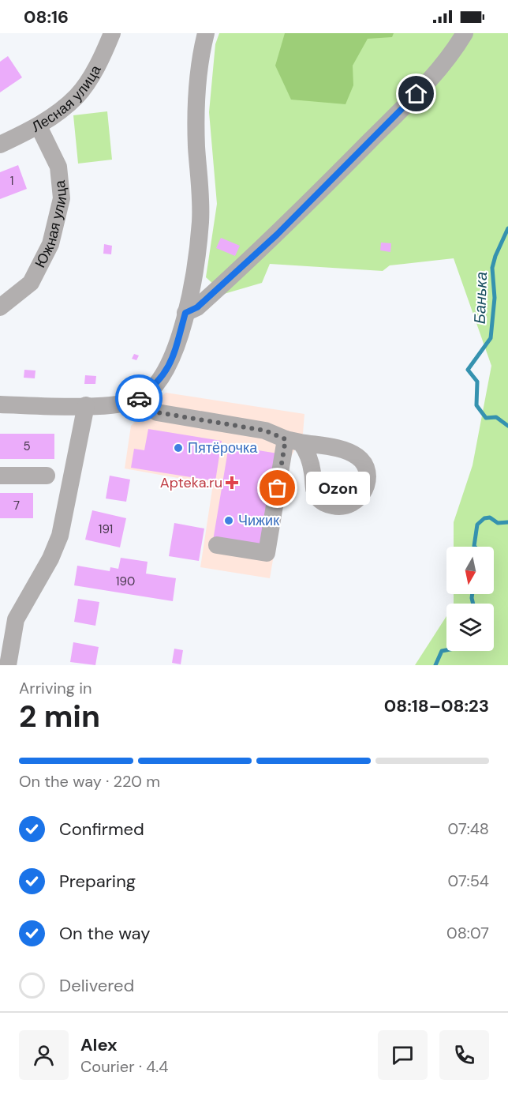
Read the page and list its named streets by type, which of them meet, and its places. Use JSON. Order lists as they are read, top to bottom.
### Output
{
  "streets": {
    "street": ["Лесная улица", "Южная улица"]
  },
  "crossings": [
    ["Лесная улица", "Южная улица"]
  ],
  "water": ["Банька"],
  "places": {
    "other": ["Пятёрочка", "Ozon", "Чижик"],
    "health": ["Apteka.ru"]
  },
  "house_numbers": [
    "1",
    "5",
    "7",
    "191",
    "190"
  ],
  "north": "bottom",
  "page": {
    "status": "08:16",
    "bubble": "Ozon",
    "heading": ["2 min", "Arriving in", "08:18–08:23"],
    "panel": ["Alex", "Courier · 4.4"],
    "bar": "On the way · 220 m",
    "list": [
      ["Confirmed", "07:48"],
      ["Preparing", "07:54"],
      ["On the way", "08:07"],
      "Delivered"
    ]
  }
}
